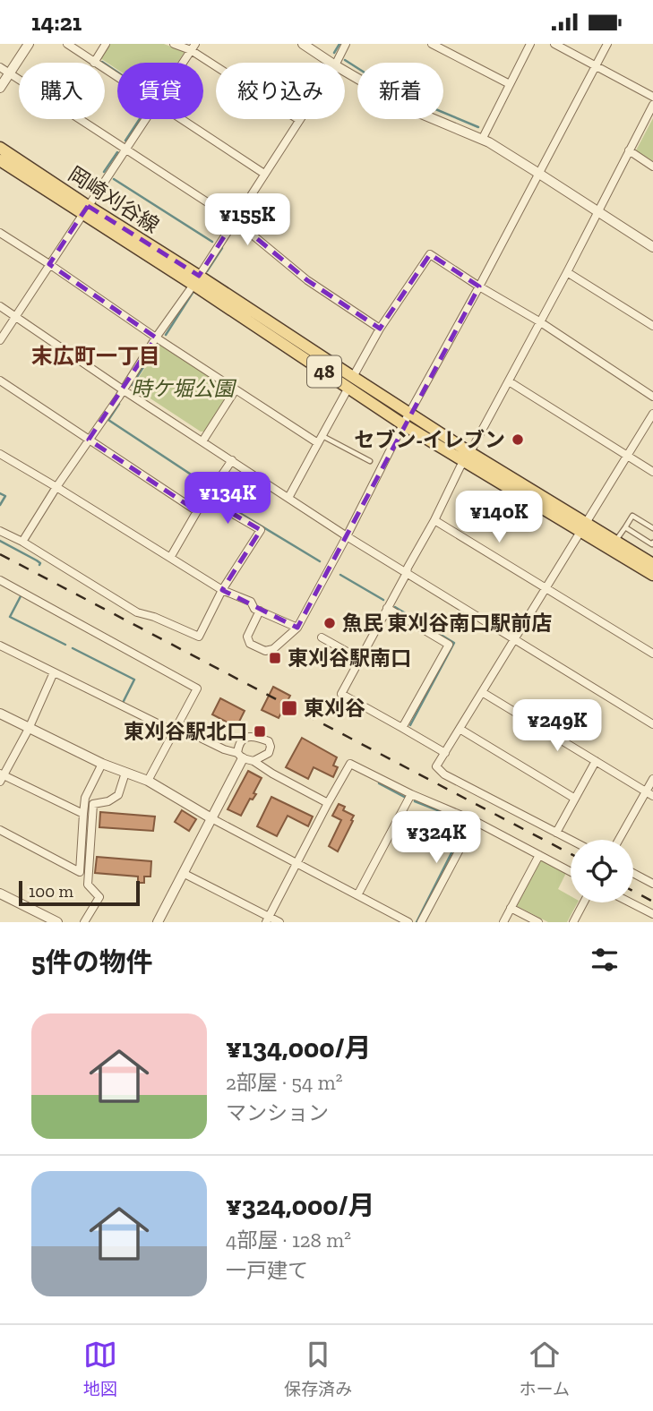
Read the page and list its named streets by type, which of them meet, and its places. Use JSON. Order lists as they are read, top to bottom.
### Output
{
  "streets": {
    "main road": ["岡崎刈谷線", "48"]
  },
  "districts": ["末広町一丁目"],
  "parks": ["時ケ堀公園"],
  "places": {
    "other": ["セブン-イレブン", "魚民 東刈谷南口駅前店"],
    "transit": ["東刈谷駅南口", "東刈谷", "東刈谷駅北口"]
  },
  "scale_bar": "100 m",
  "page": {
    "status": "14:21",
    "chip": [
      "購入",
      "賃貸",
      "絞り込み",
      "新着"
    ],
    "price": [
      "¥155K",
      "¥134K",
      "¥140K",
      "¥249K",
      "¥324K"
    ],
    "scale": "100 m",
    "heading": "5件の物件",
    "list": [
      {
        "name": "¥134,000/月",
        "note": "2部屋 · 54 m² · マンション"
      },
      {
        "name": "¥324,000/月",
        "note": "4部屋 · 128 m² · 一戸建て"
      }
    ],
    "tabs": ["地図", "保存済み", "ホーム"]
  }
}
